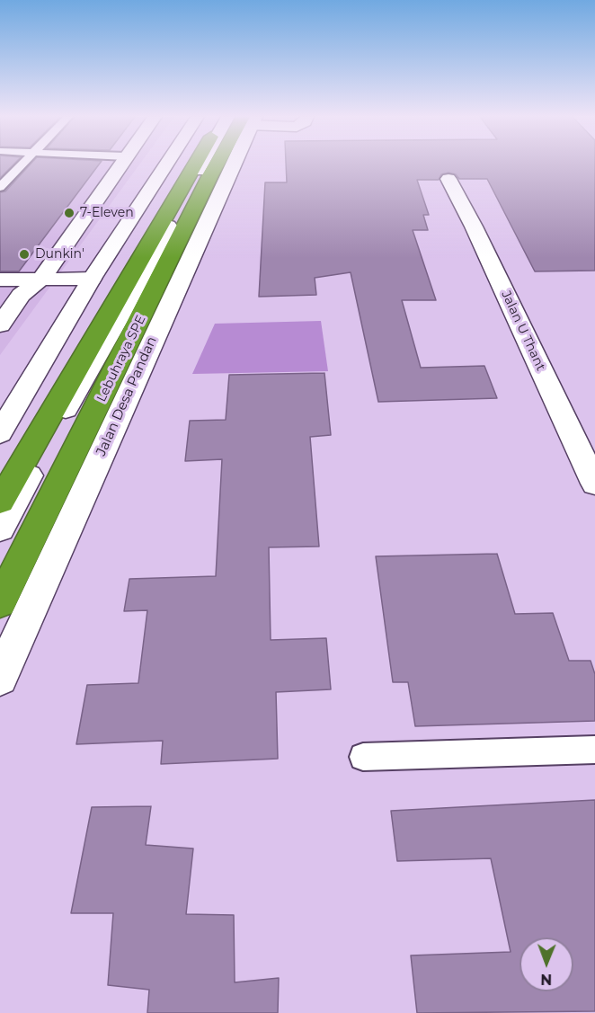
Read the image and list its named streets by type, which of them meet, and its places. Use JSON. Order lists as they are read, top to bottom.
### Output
{
  "streets": {
    "highway": ["Lebuhraya SPE"],
    "street": ["Jalan U Thant", "Jalan Desa Pandan"]
  },
  "places": ["7-Eleven", "Dunkin'"],
  "north": "bottom"
}
